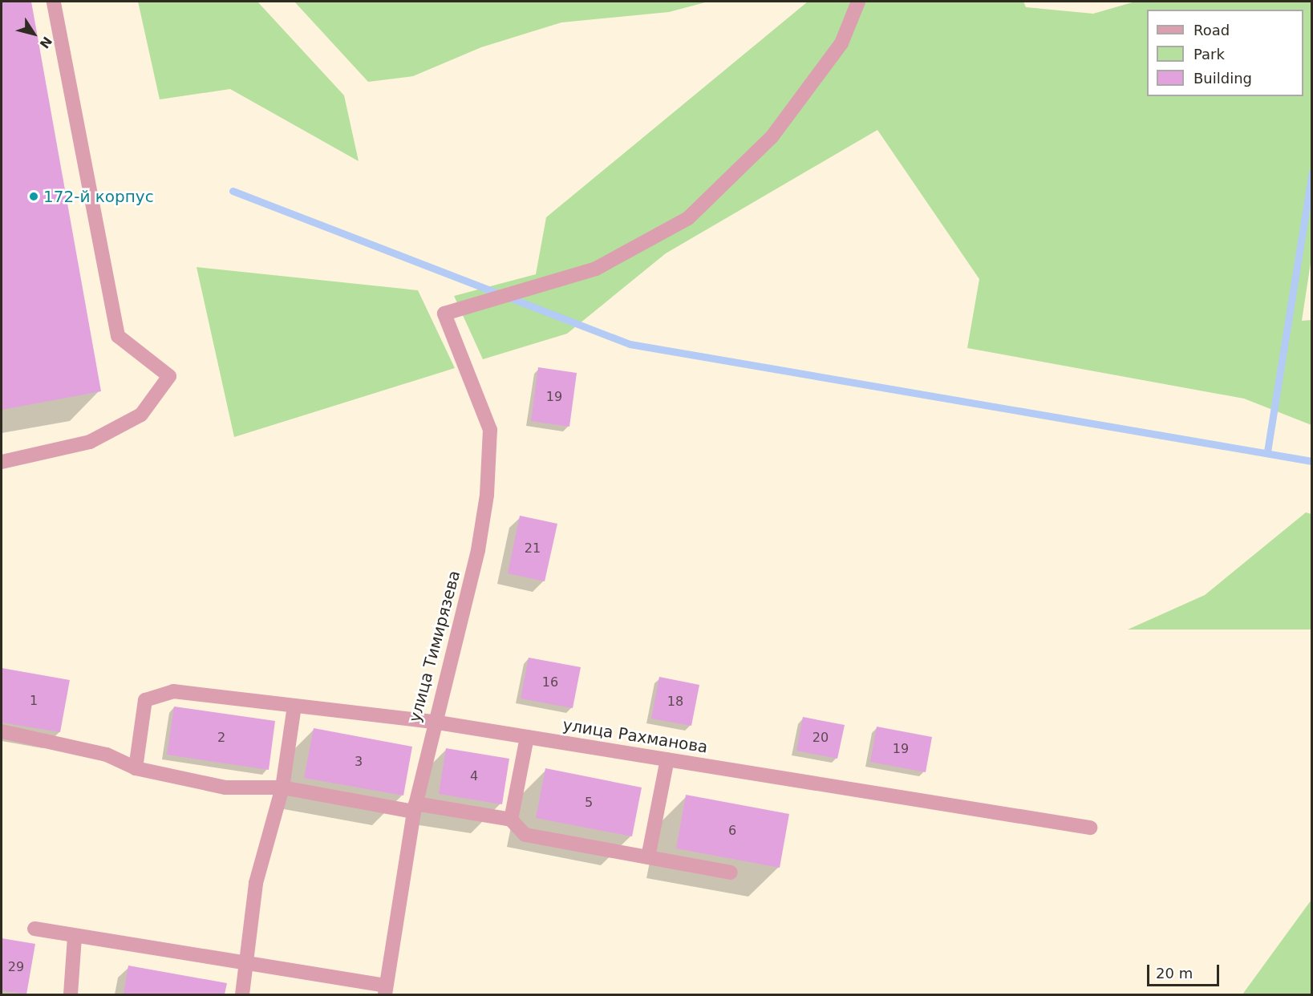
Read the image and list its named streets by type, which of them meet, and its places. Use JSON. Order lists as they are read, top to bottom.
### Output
{
  "streets": {
    "street": ["улица Тимирязева", "улица Рахманова"]
  },
  "crossings": [
    ["улица Тимирязева", "улица Рахманова"]
  ],
  "places": ["172-й корпус"],
  "house_numbers": [
    "19",
    "21",
    "16",
    "1",
    "18",
    "2",
    "20",
    "19",
    "3",
    "4",
    "5",
    "6",
    "29"
  ],
  "legend": ["Road", "Park", "Building"],
  "scale_bar": "20 m",
  "north": "bottom right"
}
